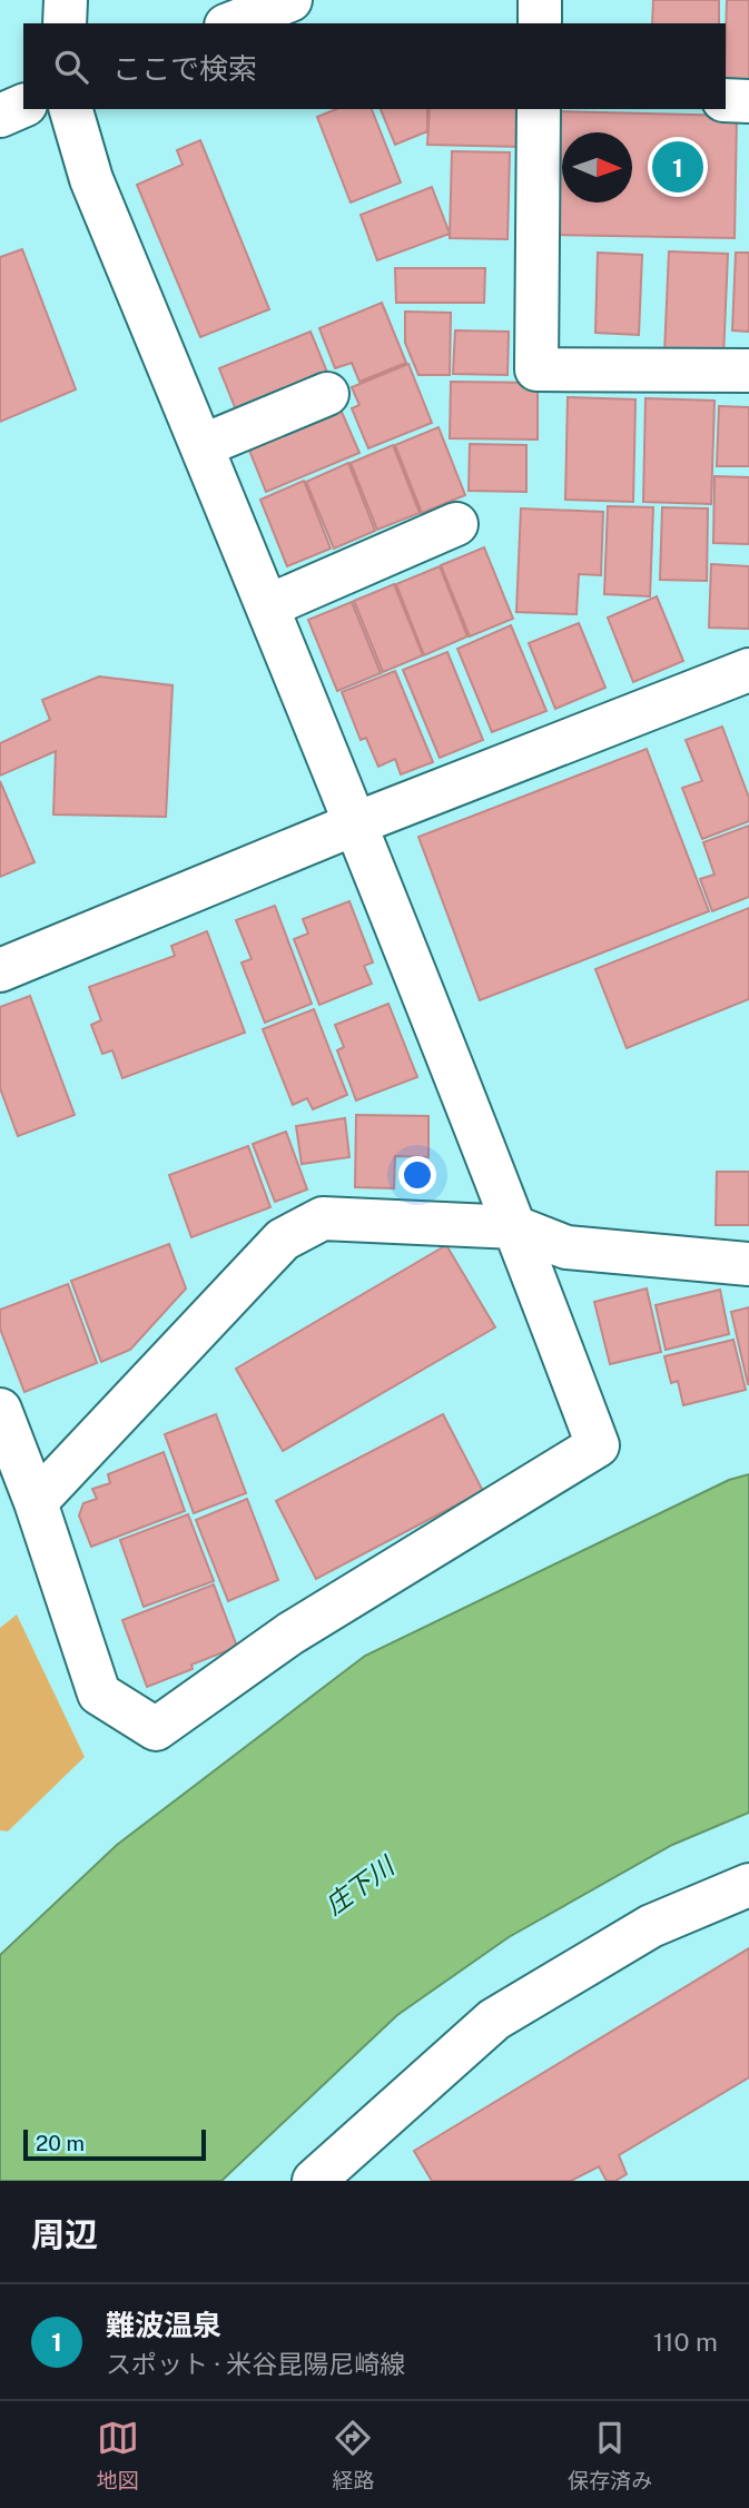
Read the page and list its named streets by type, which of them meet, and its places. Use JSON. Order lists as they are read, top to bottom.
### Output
{
  "water": ["庄下川"],
  "scale_bar": "20 m",
  "north": "right",
  "page": {
    "search": "ここで検索",
    "pins": "1",
    "scale": "20 m",
    "heading": "周辺",
    "list": [
      {
        "mark": "1",
        "name": "難波温泉",
        "note": "スポット · 米谷昆陽尼崎線",
        "value": "110 m"
      }
    ],
    "nav": ["地図", "経路", "保存済み"]
  }
}
